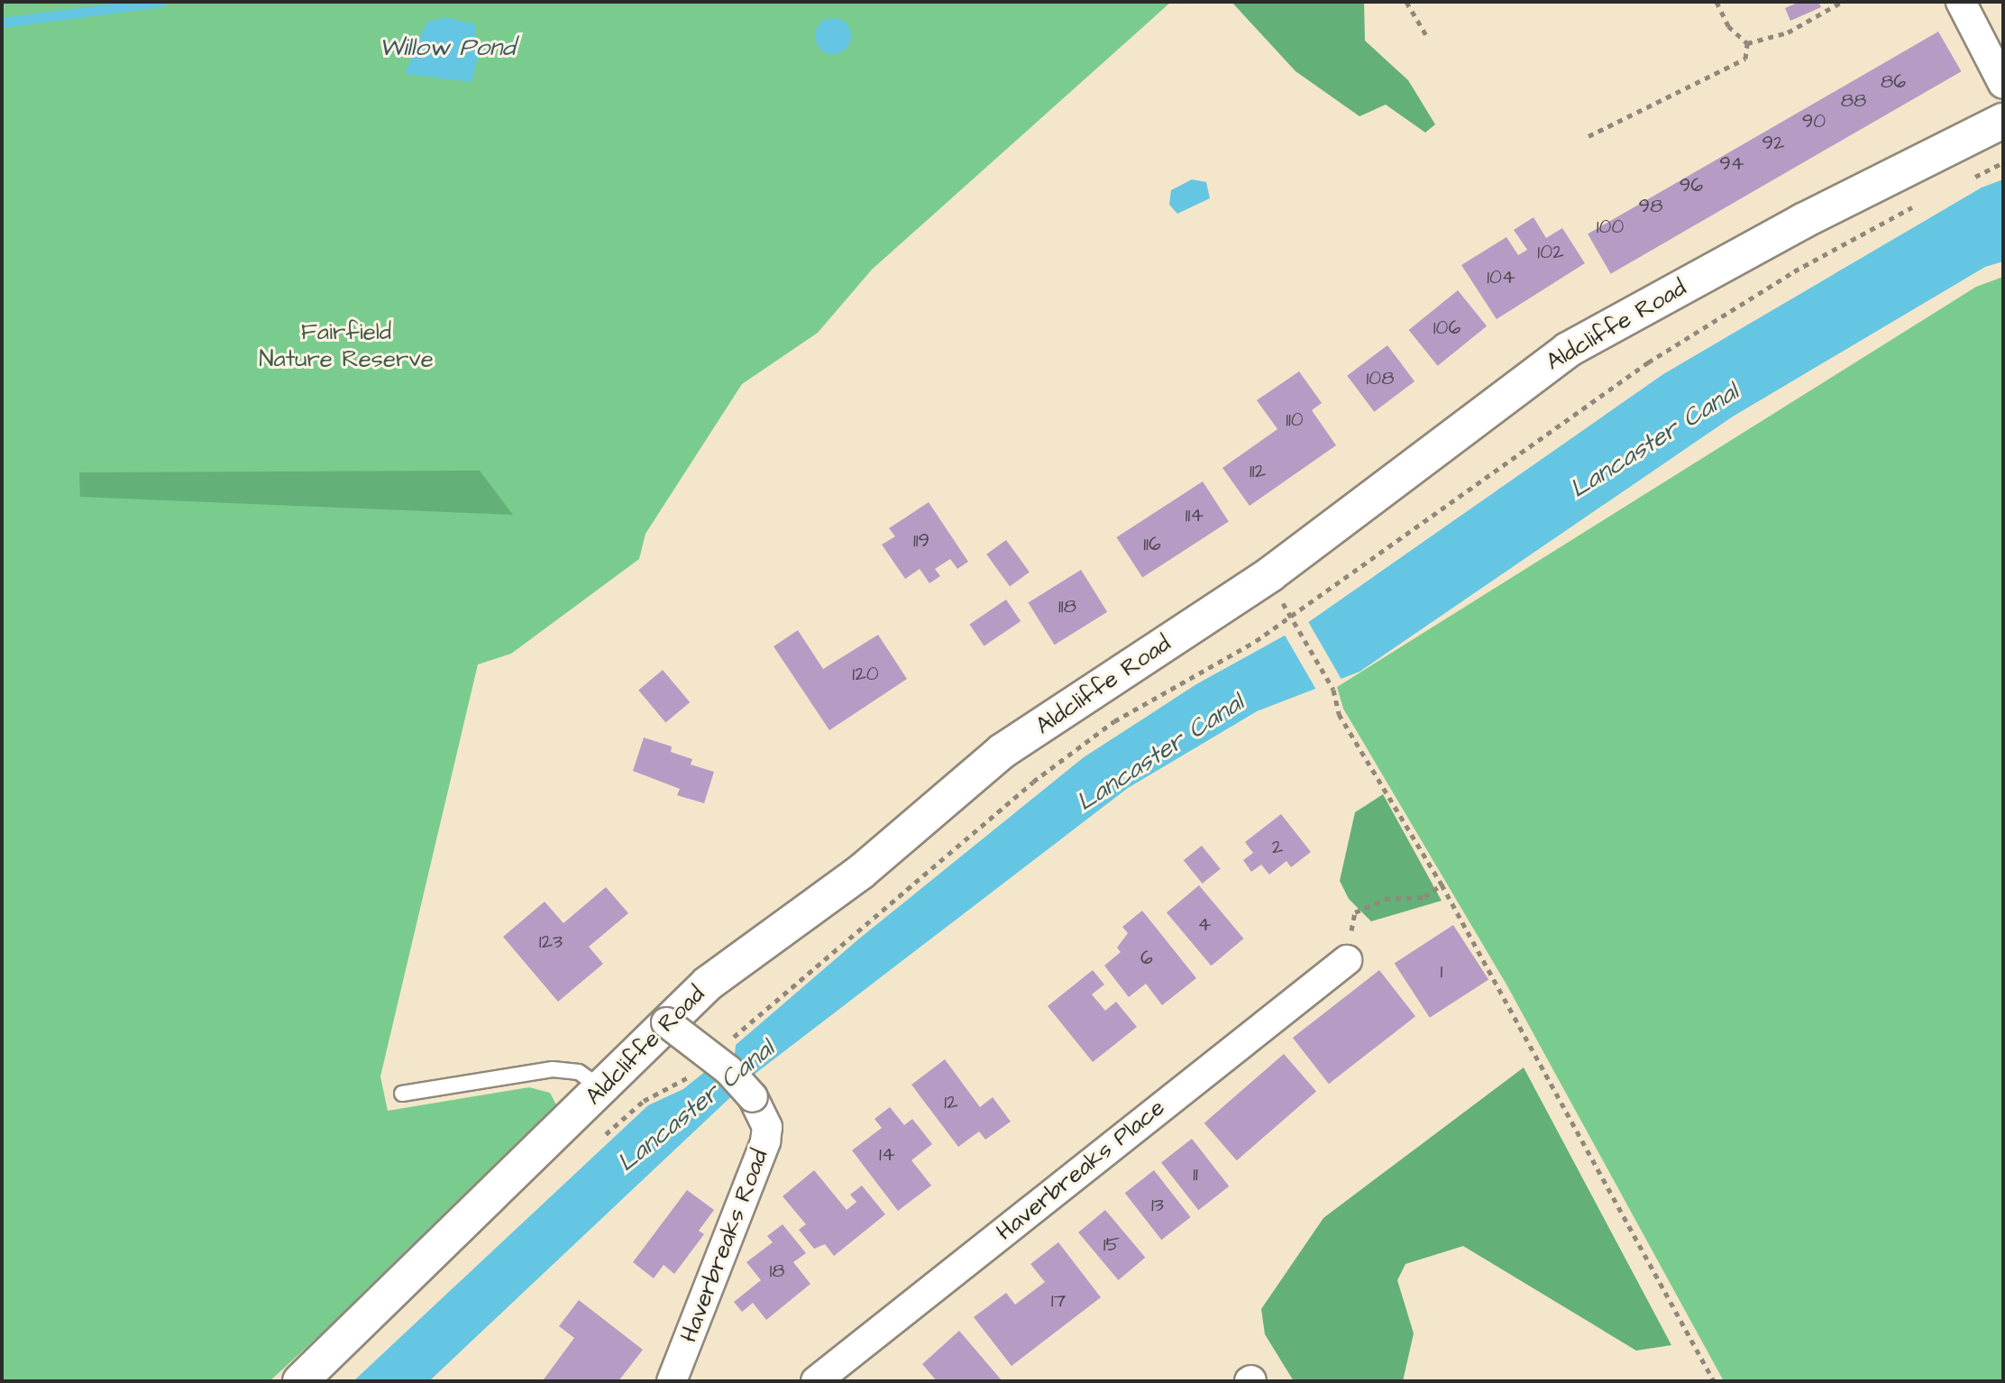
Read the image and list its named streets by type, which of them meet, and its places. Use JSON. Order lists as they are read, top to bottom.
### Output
{
  "streets": {
    "street": ["Aldcliffe Road", "Haverbreaks Place", "Haverbreaks Road"]
  },
  "crossings": [
    ["Aldcliffe Road", "Haverbreaks Road"]
  ],
  "water": ["Willow Pond", "Lancaster Canal"],
  "parks": ["Fairfield Nature Reserve"],
  "house_numbers": [
    "86",
    "88",
    "90",
    "92",
    "94",
    "96",
    "98",
    "100",
    "102",
    "104",
    "106",
    "108",
    "110",
    "112",
    "114",
    "119",
    "116",
    "118",
    "120",
    "2",
    "4",
    "123",
    "6",
    "1",
    "12",
    "14",
    "11",
    "13",
    "15",
    "18",
    "17"
  ]
}
